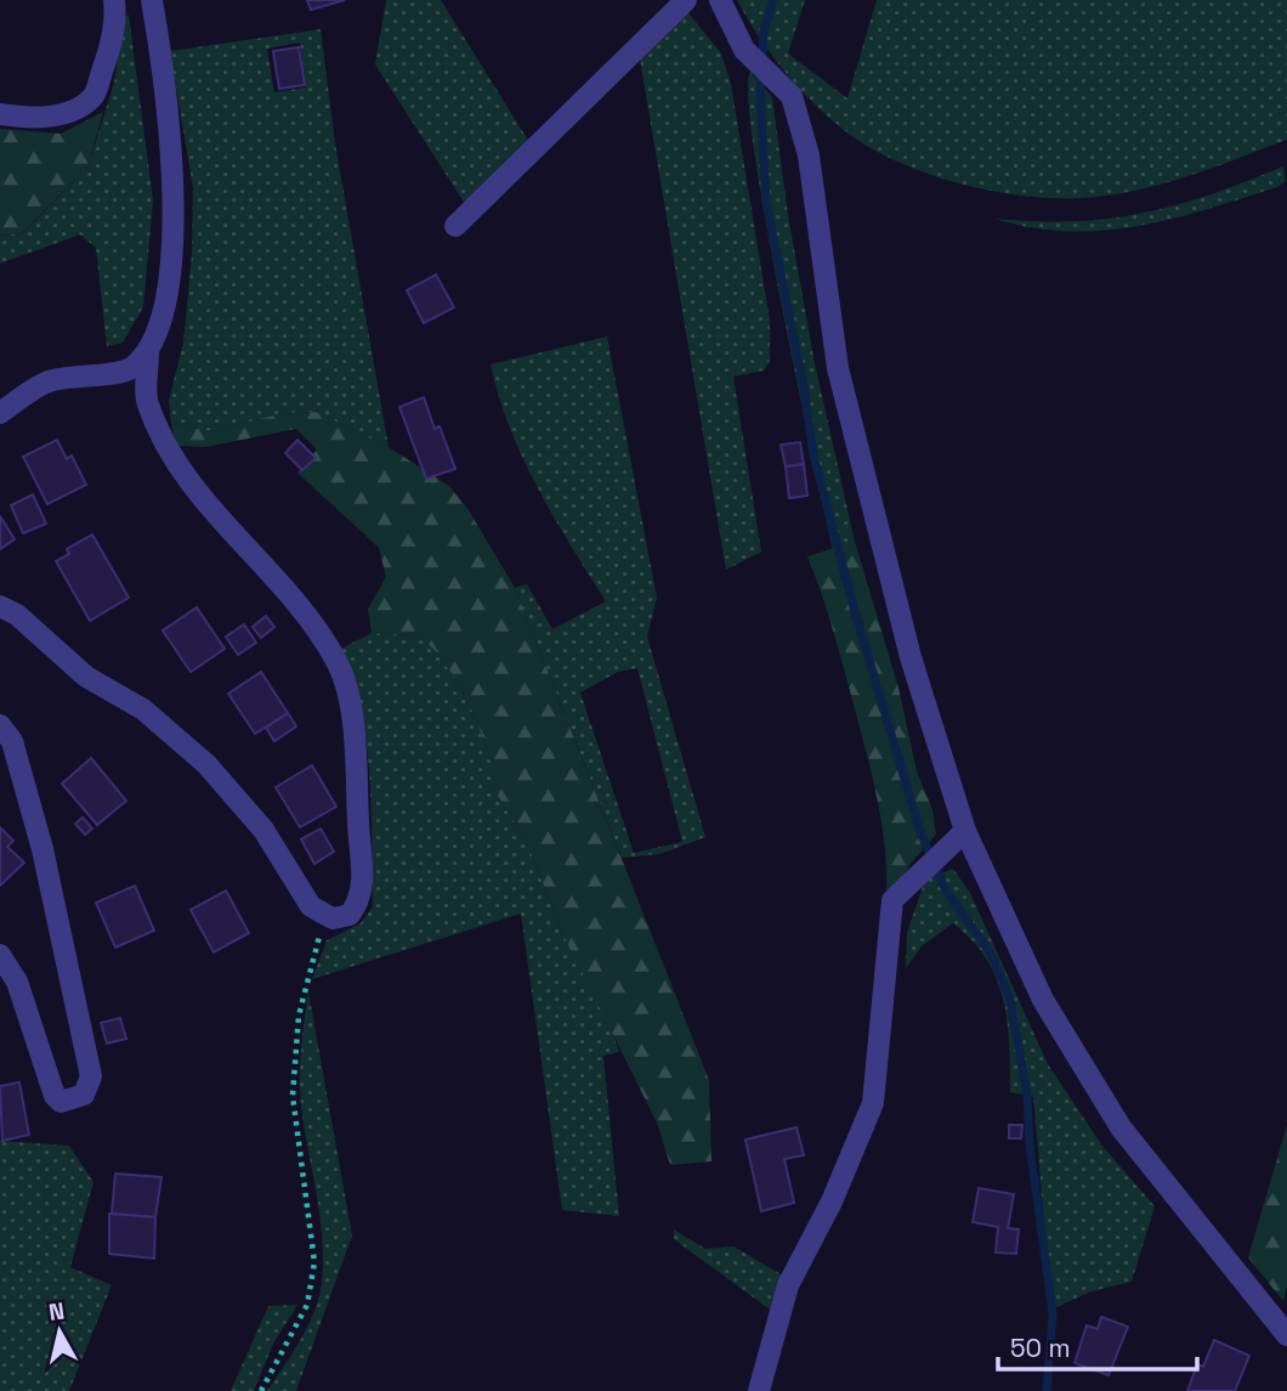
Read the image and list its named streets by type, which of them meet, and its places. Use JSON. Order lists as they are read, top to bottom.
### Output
{
  "scale_bar": "50 m",
  "north": "top"
}
